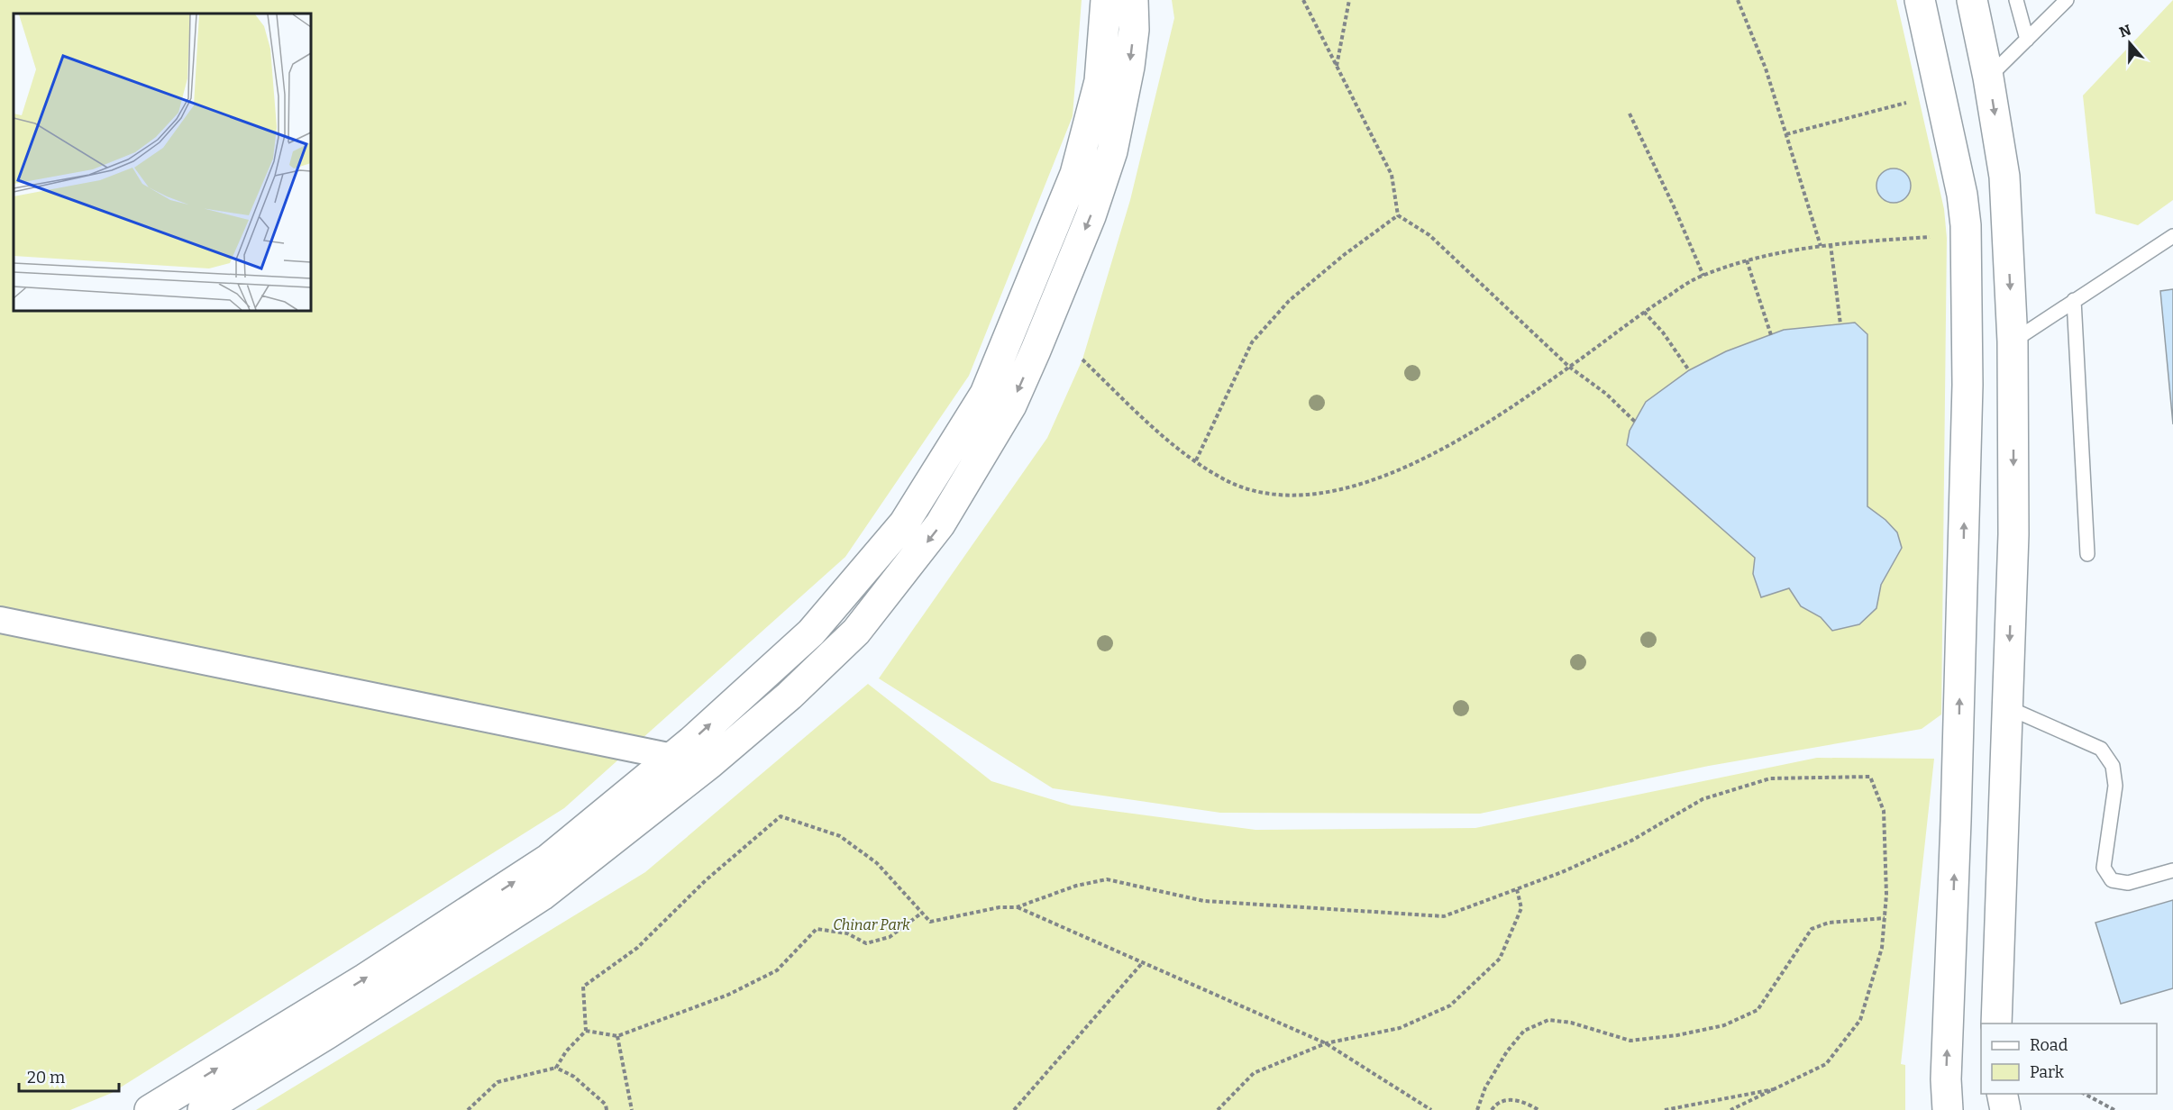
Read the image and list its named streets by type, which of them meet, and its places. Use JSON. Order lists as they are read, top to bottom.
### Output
{
  "parks": ["Chinar Park"],
  "legend": ["Road", "Park"],
  "scale_bar": "20 m",
  "north": "top"
}
